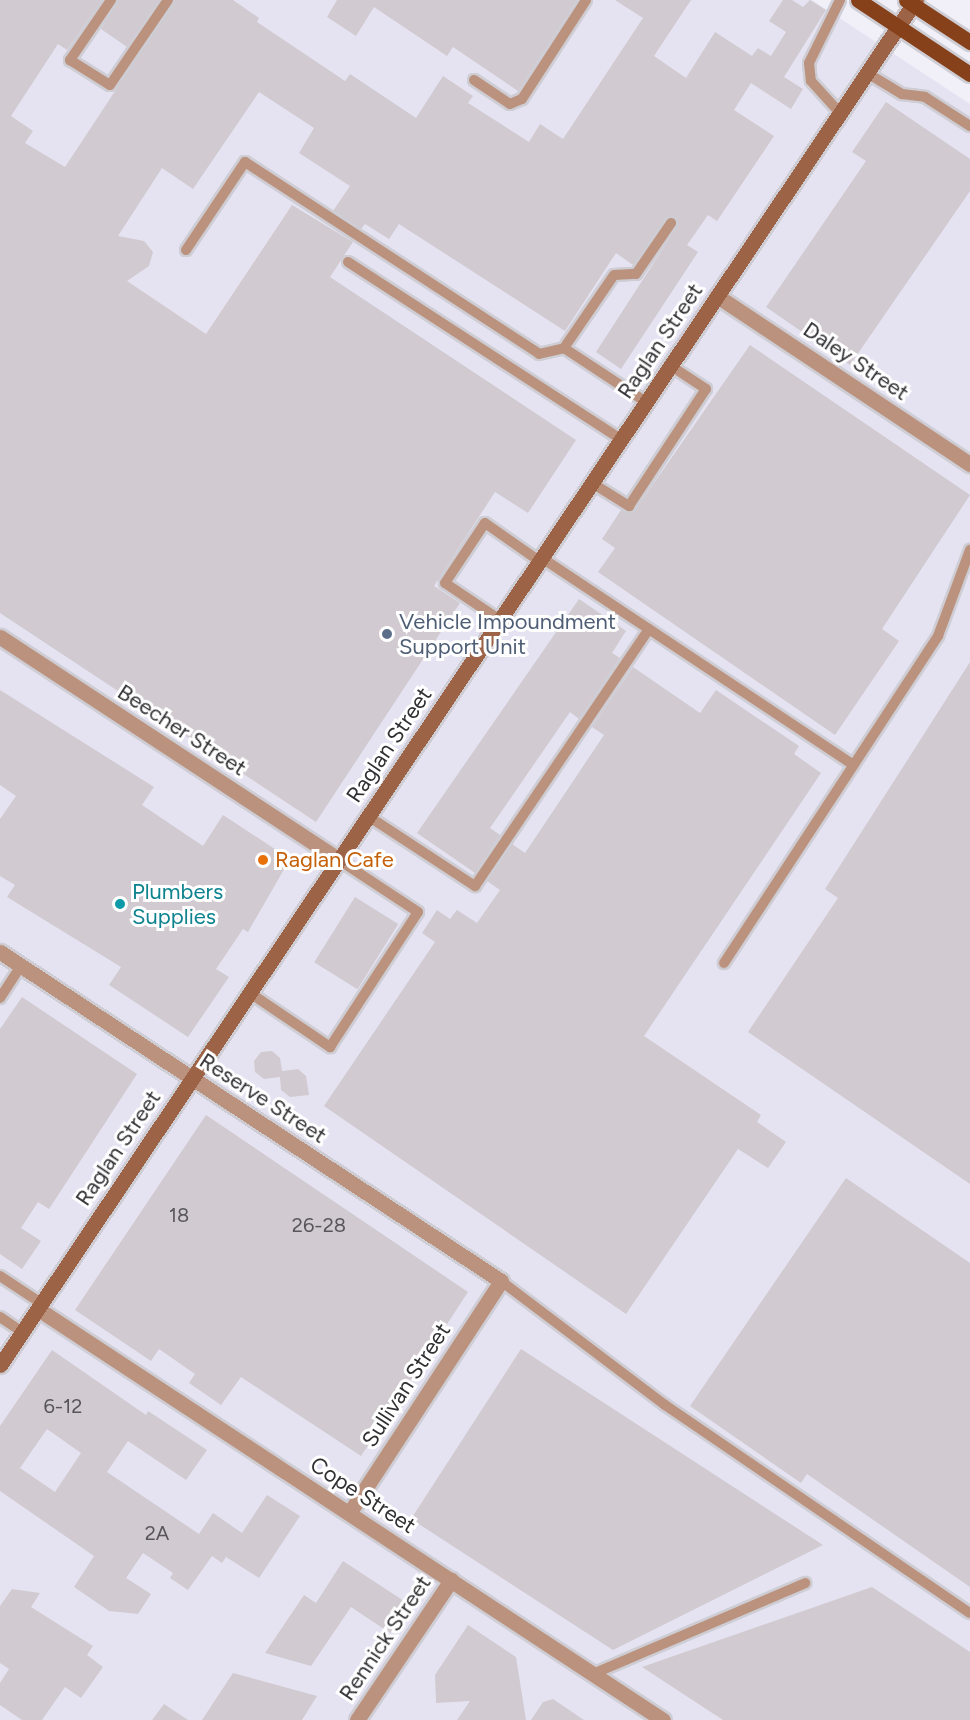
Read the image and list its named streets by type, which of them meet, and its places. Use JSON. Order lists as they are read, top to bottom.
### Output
{
  "streets": {
    "street": [
      "Raglan Street",
      "Daley Street",
      "Beecher Street",
      "Reserve Street",
      "Sullivan Street",
      "Cope Street",
      "Rennick Street"
    ]
  },
  "crossings": [
    ["Raglan Street", "Daley Street"],
    ["Raglan Street", "Beecher Street"],
    ["Raglan Street", "Reserve Street"],
    ["Raglan Street", "Cope Street"],
    ["Reserve Street", "Sullivan Street"],
    ["Sullivan Street", "Cope Street"],
    ["Cope Street", "Rennick Street"]
  ],
  "places": ["Vehicle Impoundment Support Unit", "Raglan Cafe", "Plumbers Supplies"],
  "house_numbers": [
    "18",
    "26-28",
    "6-12",
    "2A"
  ]
}
